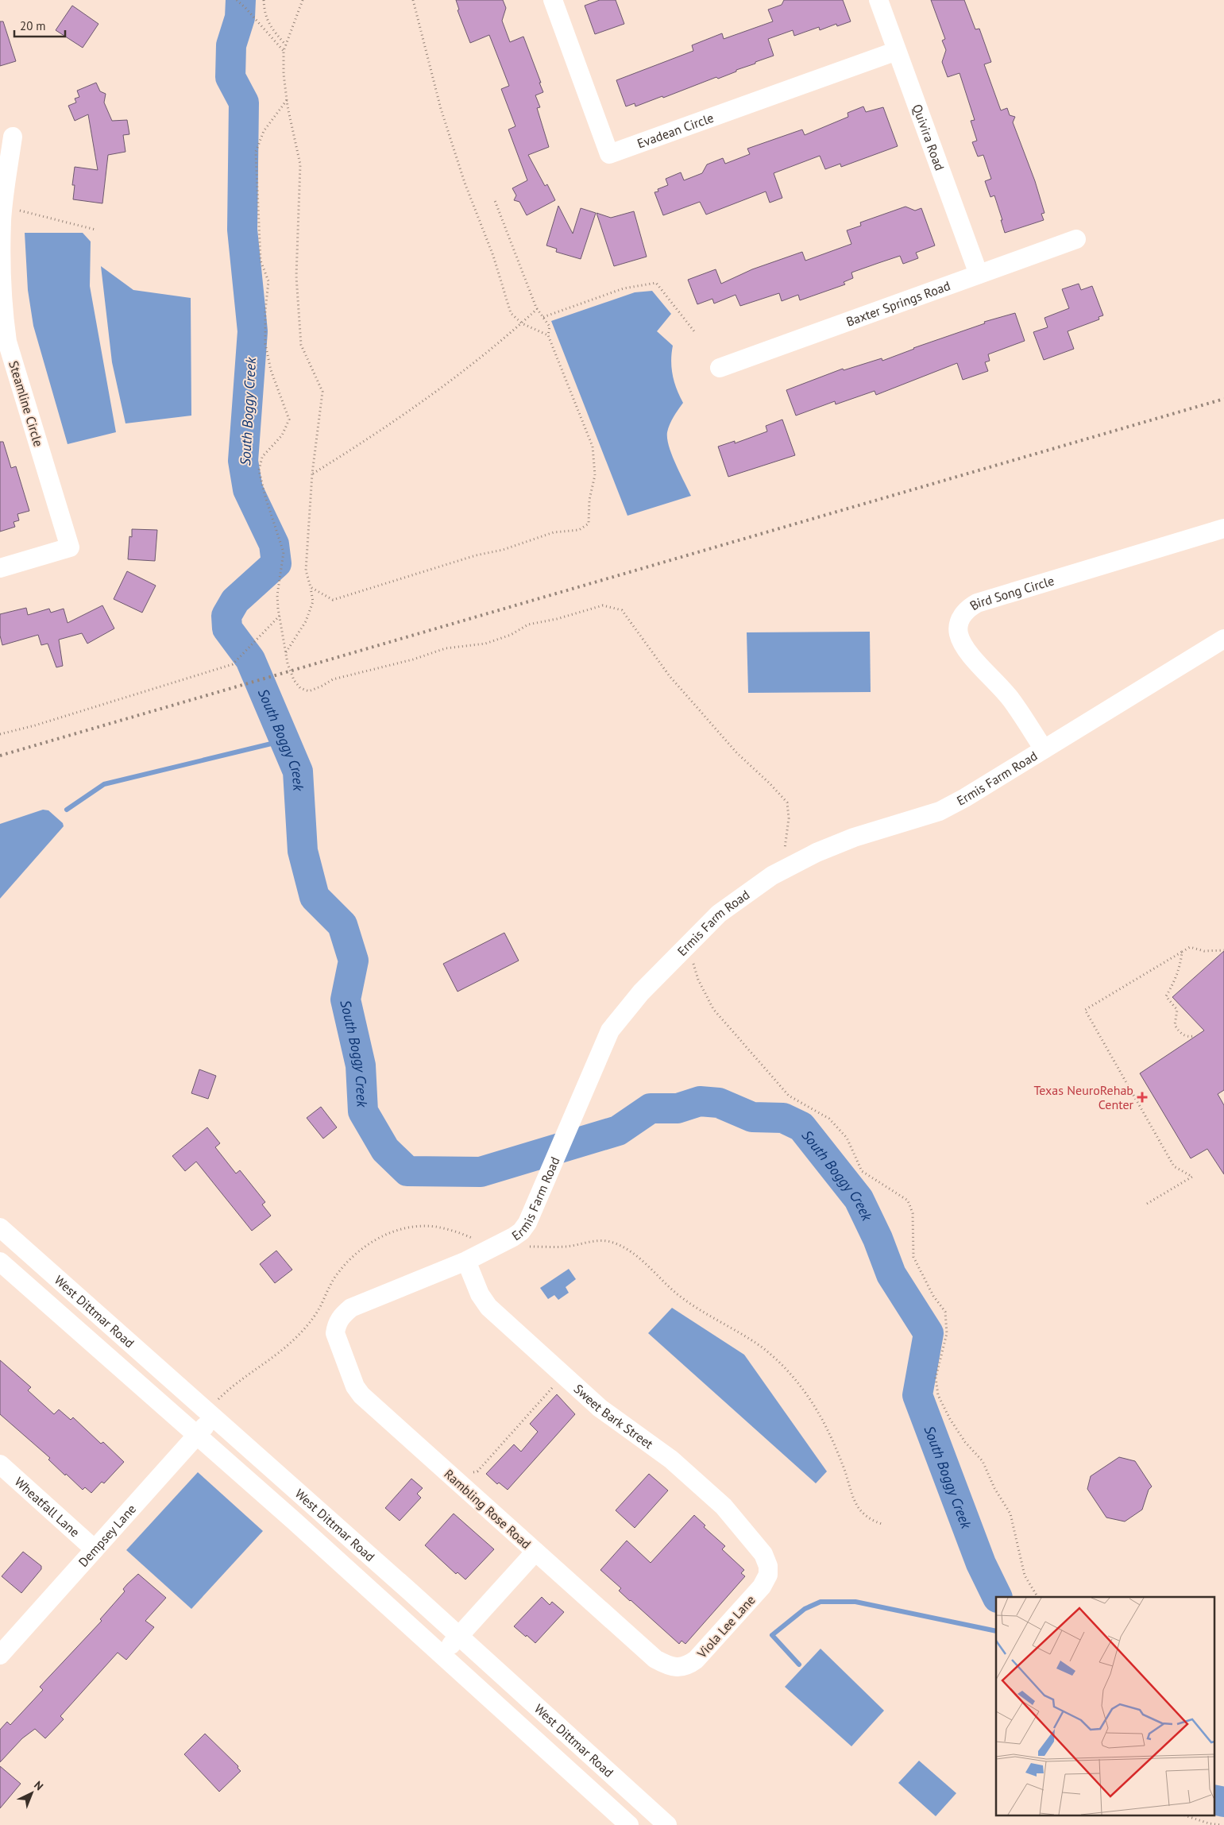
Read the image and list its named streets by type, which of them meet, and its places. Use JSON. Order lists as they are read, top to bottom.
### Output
{
  "streets": {
    "street": [
      "Evadean Circle",
      "Quivira Road",
      "Baxter Springs Road",
      "Steamline Circle",
      "Bird Song Circle",
      "Ermis Farm Road",
      "West Dittmar Road",
      "Sweet Bark Street",
      "Wheatfall Lane",
      "Rambling Rose Road",
      "Dempsey Lane",
      "Viola Lee Lane"
    ]
  },
  "crossings": [
    ["Evadean Circle", "Quivira Road"],
    ["Quivira Road", "Baxter Springs Road"],
    ["Bird Song Circle", "Ermis Farm Road"],
    ["Ermis Farm Road", "Sweet Bark Street"],
    ["Ermis Farm Road", "Rambling Rose Road"],
    ["West Dittmar Road", "Dempsey Lane"],
    ["Sweet Bark Street", "Viola Lee Lane"],
    ["Wheatfall Lane", "Dempsey Lane"],
    ["Rambling Rose Road", "Viola Lee Lane"]
  ],
  "water": ["South Boggy Creek"],
  "places": {
    "health": ["Texas NeuroRehab Center"]
  },
  "scale_bar": "20 m",
  "north": "top right"
}
